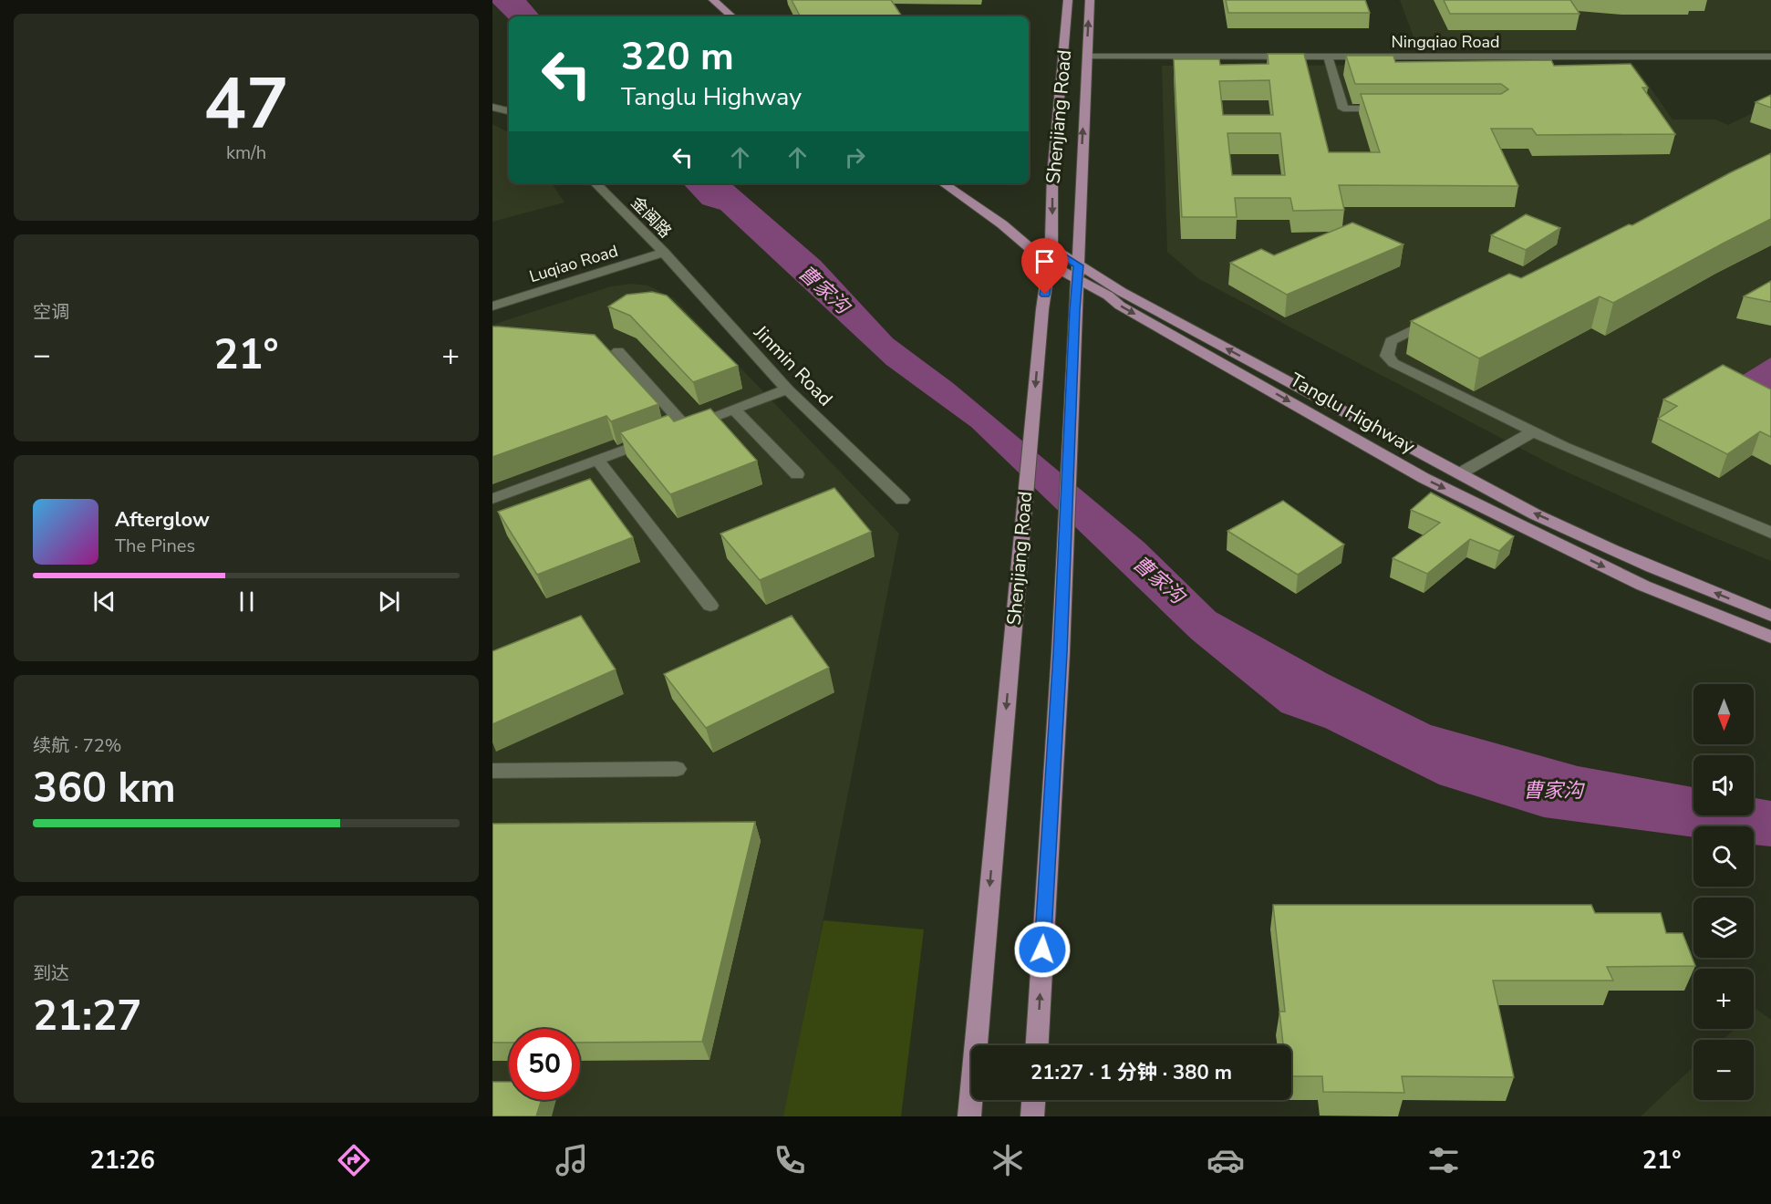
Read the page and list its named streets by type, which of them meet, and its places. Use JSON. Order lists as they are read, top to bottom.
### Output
{
  "streets": {
    "main road": ["Shenjiang Road", "Tanglu Highway"],
    "street": [
      "Ningqiao Road",
      "金闽路",
      "Luqiao Road",
      "Jinmin Road"
    ]
  },
  "crossings": [
    ["Ningqiao Road", "Shenjiang Road"],
    ["Shenjiang Road", "Tanglu Highway"],
    ["金闽路", "Luqiao Road"],
    ["金闽路", "Jinmin Road"],
    ["Luqiao Road", "Jinmin Road"]
  ],
  "water": ["曹家沟"],
  "north": "bottom",
  "page": {
    "tile": [
      ["47", "km/h"],
      "空调",
      ["续航 · 72%", "360 km"],
      ["到达", "21:27"]
    ],
    "turn": ["320 m", "Tanglu Highway"],
    "heat": ["−", "21°", "+"],
    "song": ["Afterglow", "The Pines"],
    "map_buttons": ["+", "−"],
    "limit": "50",
    "trip": "21:27 · 1 分钟 · 380 m",
    "tabs": ["21:26", "21°"]
  }
}
